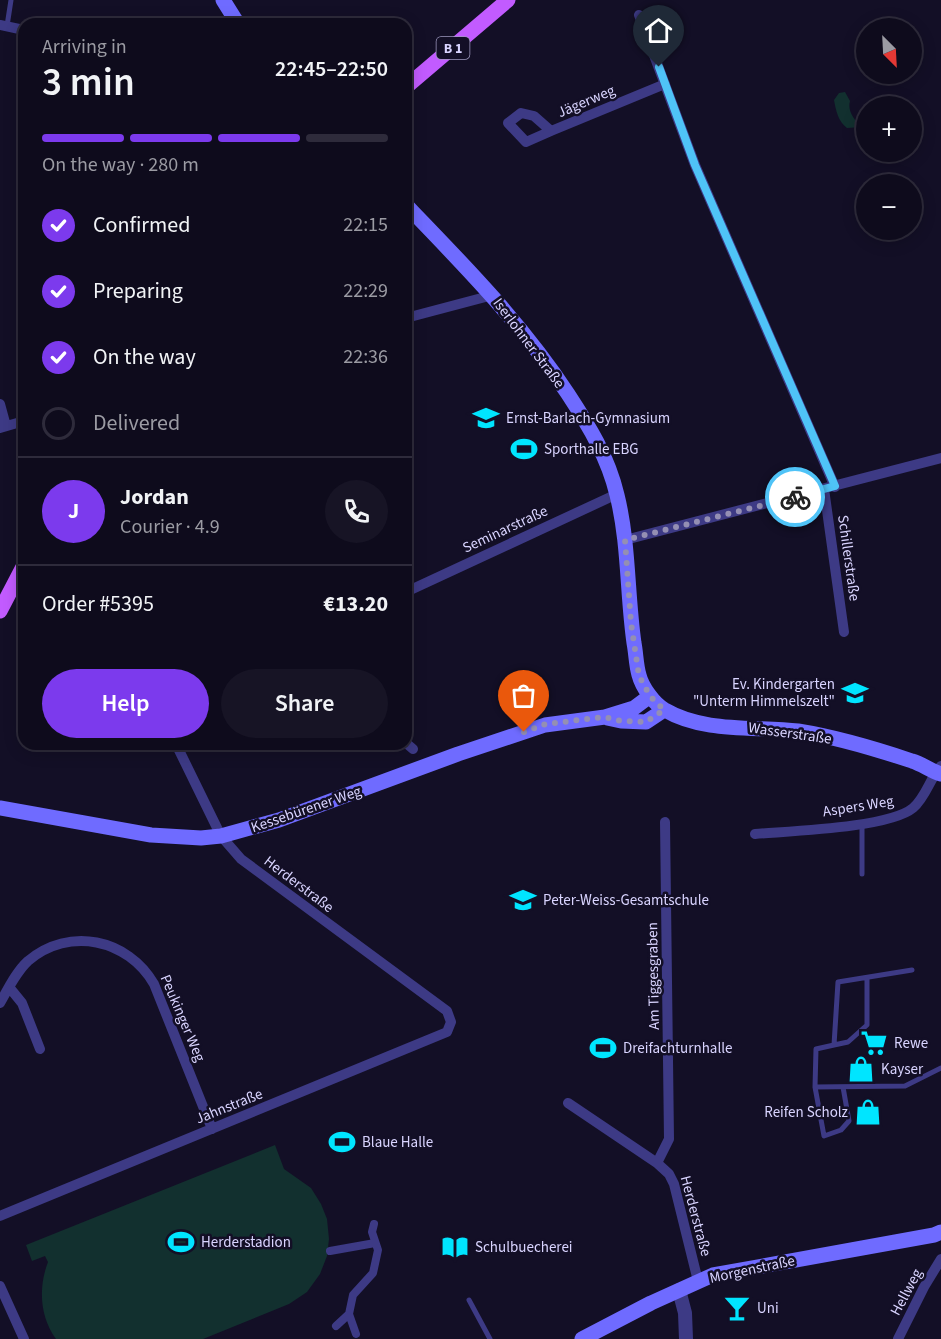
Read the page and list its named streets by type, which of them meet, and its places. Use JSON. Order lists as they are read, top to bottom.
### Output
{
  "streets": {
    "main road": [
      "B 1",
      "Iserlohner Straße",
      "Wasserstraße",
      "Kessebürener Weg",
      "Morgenstraße"
    ],
    "street": [
      "Jägerweg",
      "Seminarstraße",
      "Schillerstraße",
      "Aspers Weg",
      "Herderstraße",
      "Am Tiggesgraben",
      "Peukinger Weg",
      "Jahnstraße",
      "Hellweg"
    ]
  },
  "crossings": [
    ["Iserlohner Straße", "Seminarstraße"],
    ["Iserlohner Straße", "Wasserstraße"],
    ["Iserlohner Straße", "Kessebürener Weg"],
    ["Wasserstraße", "Aspers Weg"],
    ["Wasserstraße", "Kessebürener Weg"],
    ["Kessebürener Weg", "Herderstraße"],
    ["Herderstraße", "Am Tiggesgraben"],
    ["Herderstraße", "Jahnstraße"],
    ["Herderstraße", "Morgenstraße"],
    ["Peukinger Weg", "Jahnstraße"]
  ],
  "places": {
    "school or university": ["Ernst-Barlach-Gymnasium", "Ev. Kindergarten \"Unterm Himmelszelt\"", "Peter-Weiss-Gesamtschule"],
    "sports": [
      "Sporthalle EBG",
      "Dreifachturnhalle",
      "Blaue Halle",
      "Herderstadion"
    ],
    "supermarket": ["Rewe"],
    "shop": ["Kayser", "Reifen Scholz"],
    "library": ["Schulbuecherei"],
    "bar": ["Uni"]
  },
  "north": "bottom right",
  "page": {
    "map_buttons": ["+", "−"],
    "heading": ["3 min", "Arriving in", "22:45–22:50"],
    "panel": [
      "Jordan",
      "Courier · 4.9",
      "Order #5395",
      "€13.20"
    ],
    "bar": "On the way · 280 m",
    "list": [
      ["Confirmed", "22:15"],
      ["Preparing", "22:29"],
      ["On the way", "22:36"],
      "Delivered"
    ],
    "round": "J",
    "buttons": ["Help", "Share"]
  }
}
